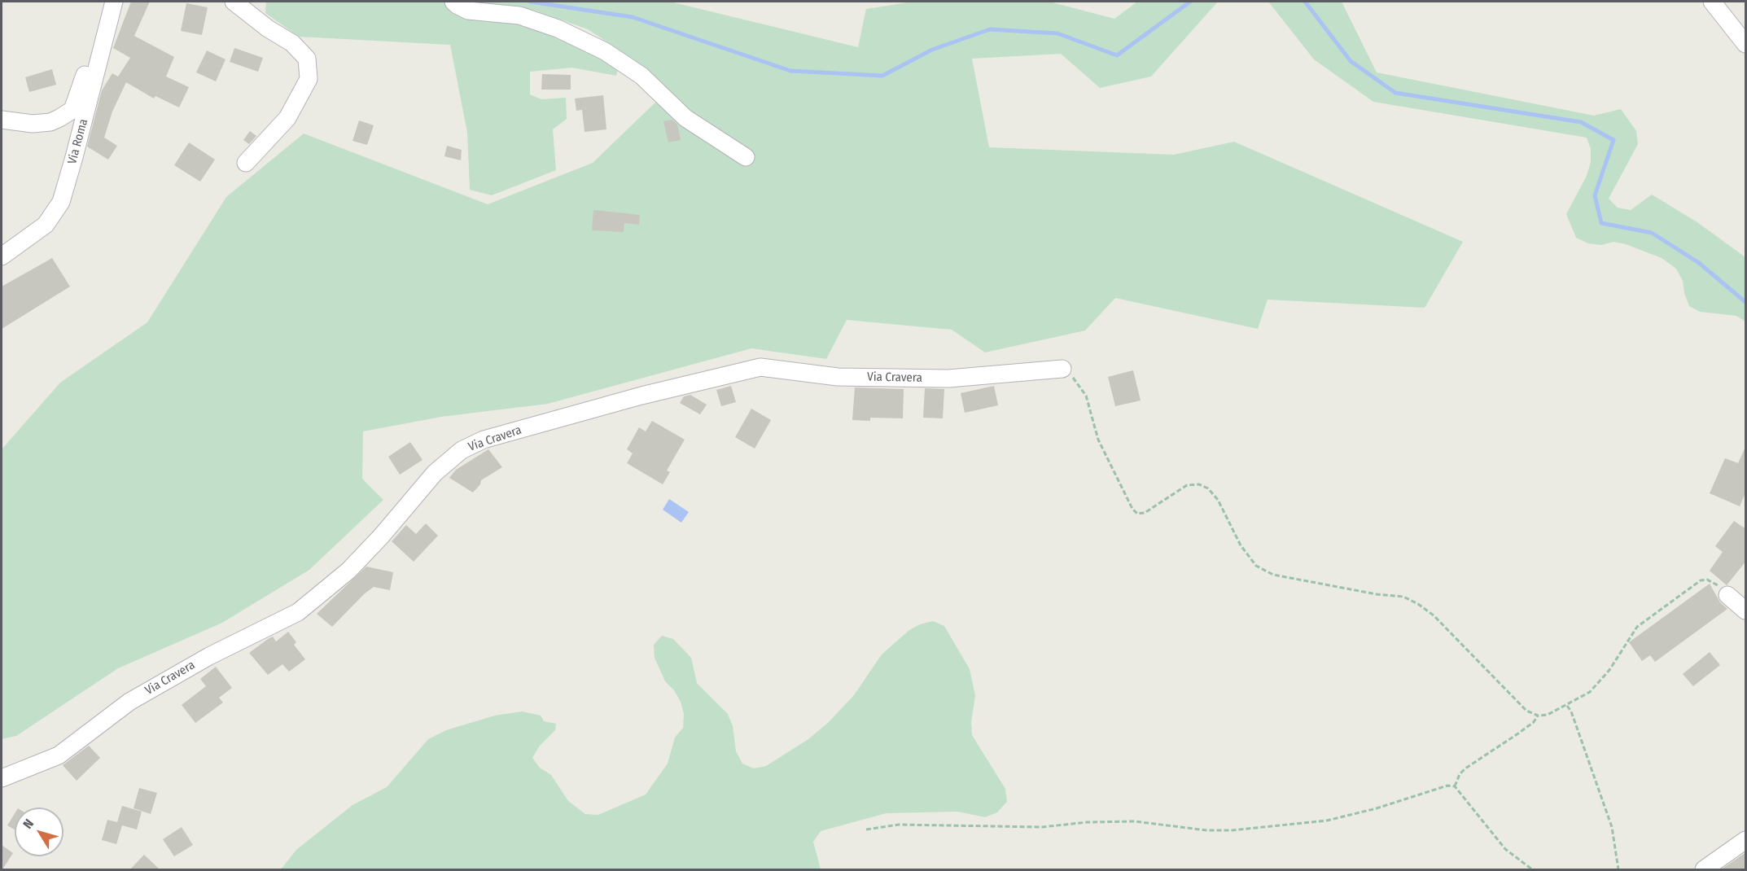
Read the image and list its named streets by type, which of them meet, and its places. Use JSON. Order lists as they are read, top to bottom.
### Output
{
  "streets": {
    "street": ["Via Roma", "Via Cravera"]
  },
  "north": "top left"
}
